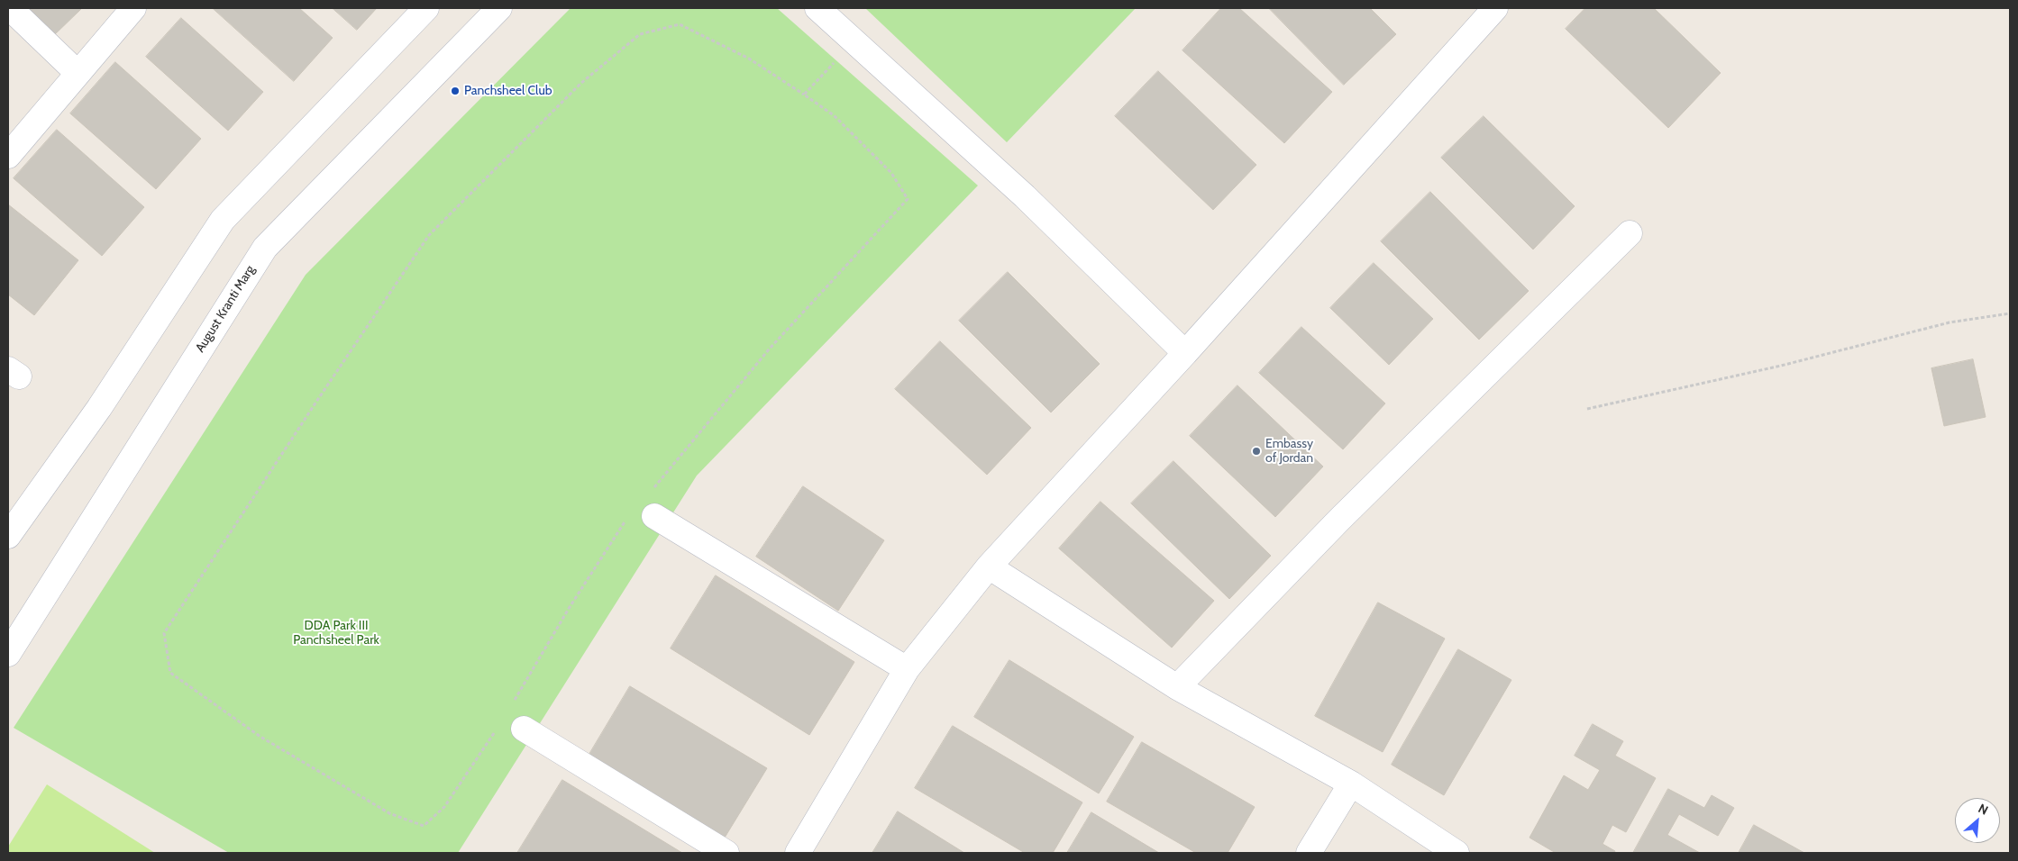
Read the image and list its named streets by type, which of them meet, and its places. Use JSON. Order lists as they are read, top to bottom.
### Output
{
  "streets": {
    "street": ["August Kranti Marg"]
  },
  "parks": ["DDA Park III Panchsheel Park"],
  "places": ["Panchsheel Club", "Embassy of Jordan"],
  "north": "top right"
}
